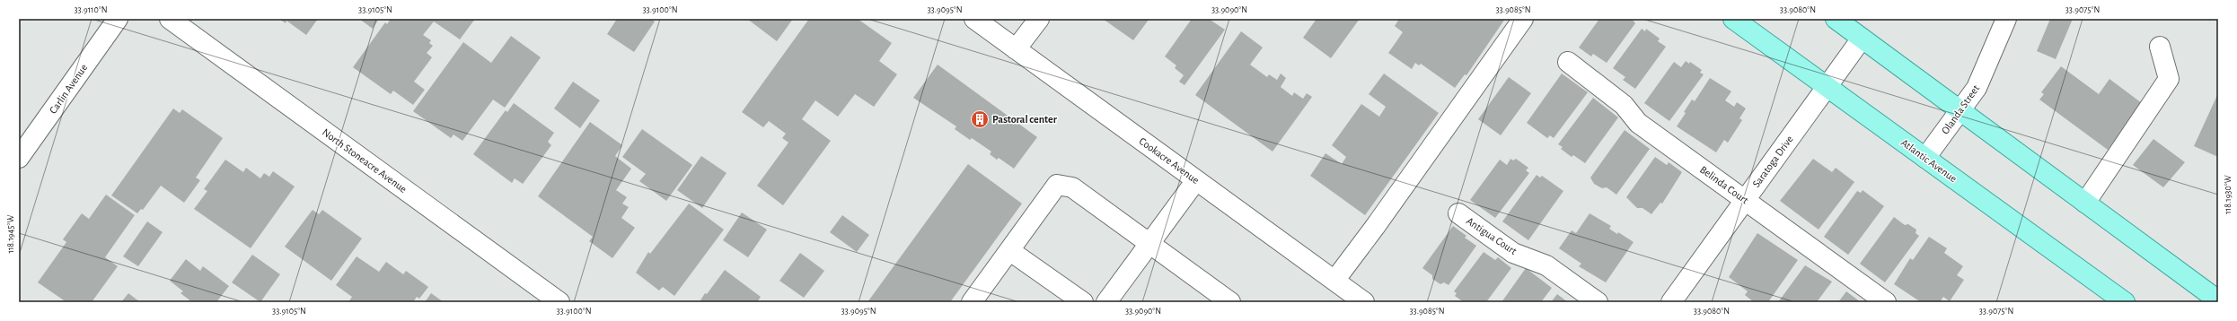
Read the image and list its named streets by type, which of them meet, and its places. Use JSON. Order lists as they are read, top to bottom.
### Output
{
  "streets": {
    "main road": ["Atlantic Avenue"],
    "street": [
      "Carlin Avenue",
      "Olanda Street",
      "North Stoneacre Avenue",
      "Cookacre Avenue",
      "Saratoga Drive",
      "Belinda Court",
      "Antigua Court"
    ]
  },
  "crossings": [
    ["Olanda Street", "Atlantic Avenue"],
    ["Atlantic Avenue", "Saratoga Drive"],
    ["Saratoga Drive", "Belinda Court"]
  ],
  "places": {
    "building": ["Pastoral center"]
  },
  "coordinates": [
    "33.9110°N",
    "33.9105°N",
    "33.9100°N",
    "33.9095°N",
    "33.9090°N",
    "33.9085°N",
    "33.9080°N",
    "33.9075°N",
    "118.1930°W",
    "118.1945°W"
  ]
}
